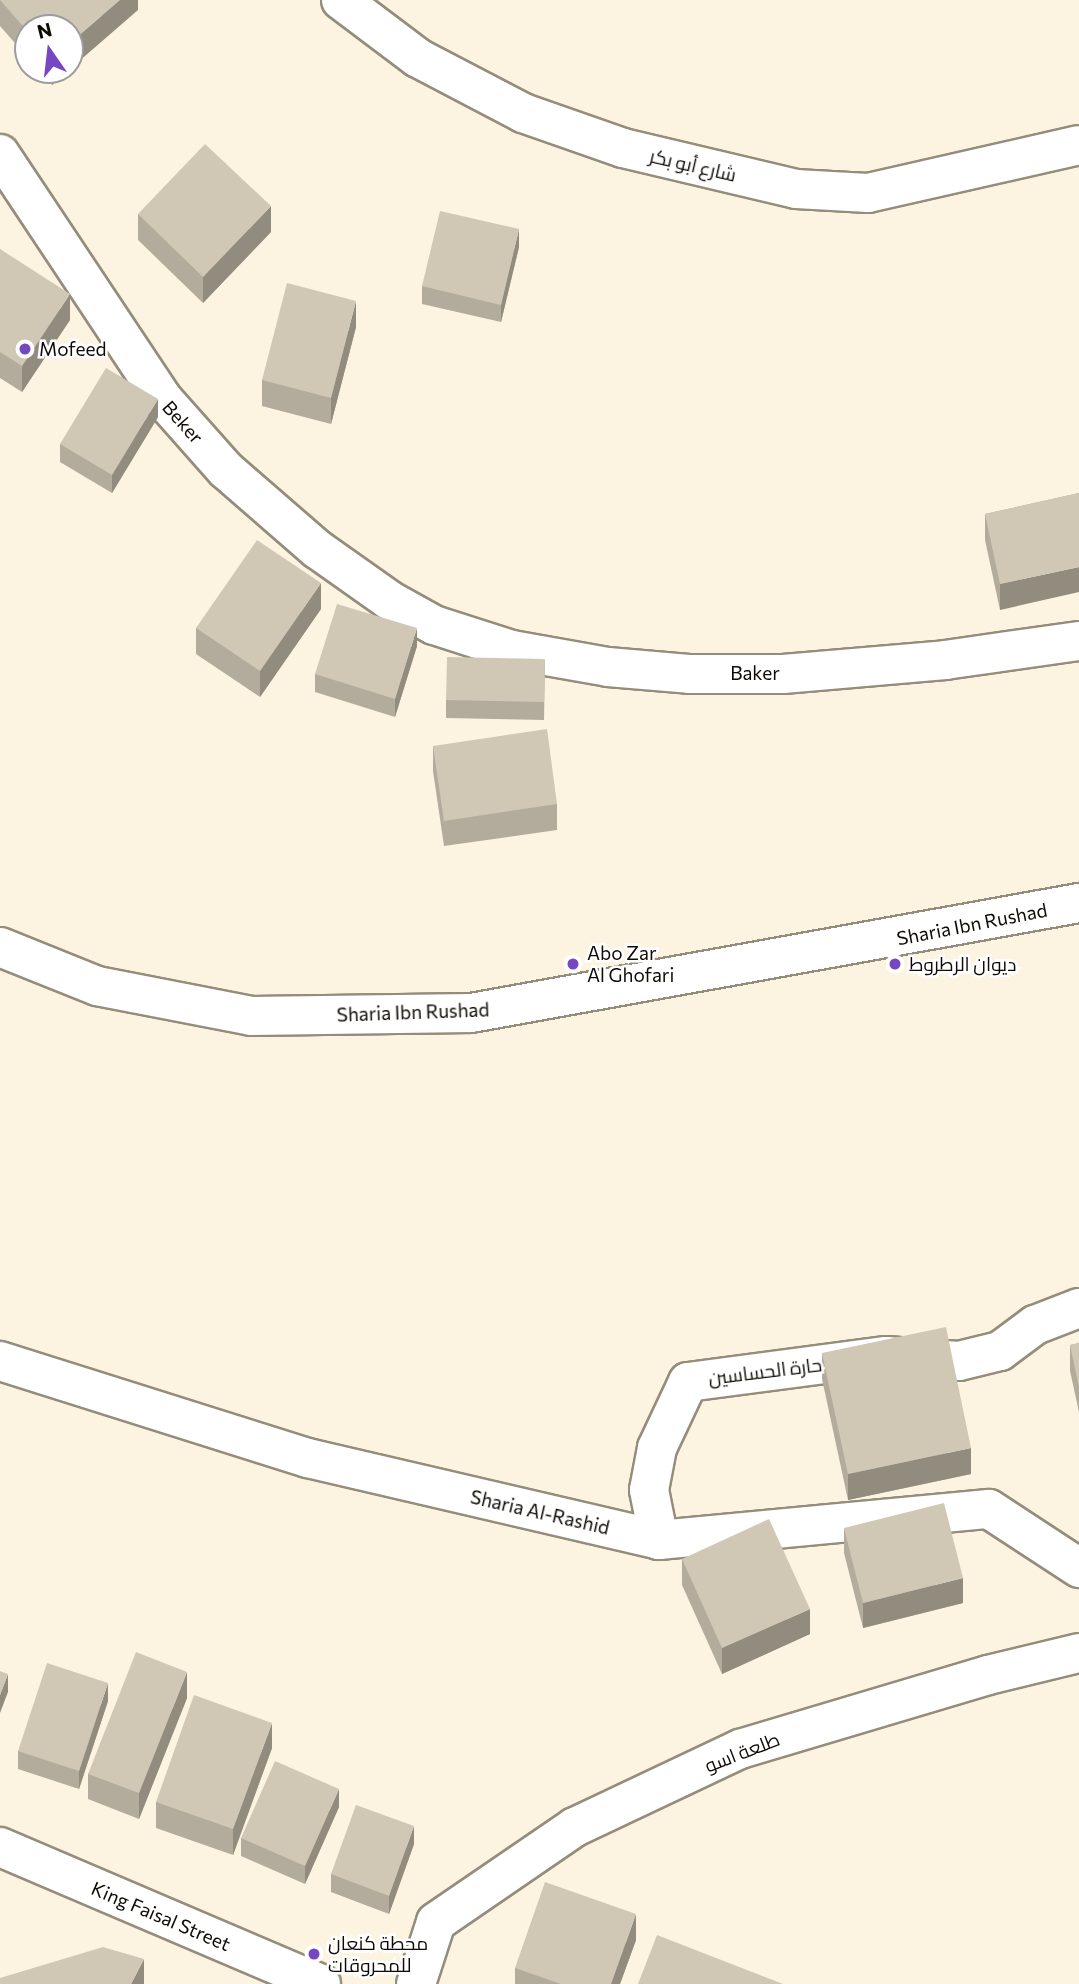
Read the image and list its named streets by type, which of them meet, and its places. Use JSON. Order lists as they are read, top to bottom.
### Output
{
  "streets": {
    "street": [
      "شارع أبو بكر",
      "Baker",
      "Sharia Ibn Rushad",
      "حارة الحساسين",
      "Sharia Al-Rashid",
      "طلعة اسو",
      "King Faisal Street"
    ]
  },
  "crossings": [
    ["حارة الحساسين", "Sharia Al-Rashid"]
  ],
  "places": [
    "Mofeed",
    "Abo Zar Al Ghofari",
    "ديوان الرطروط",
    "محطة كنعان للمحروقات"
  ],
  "north": "top"
}
